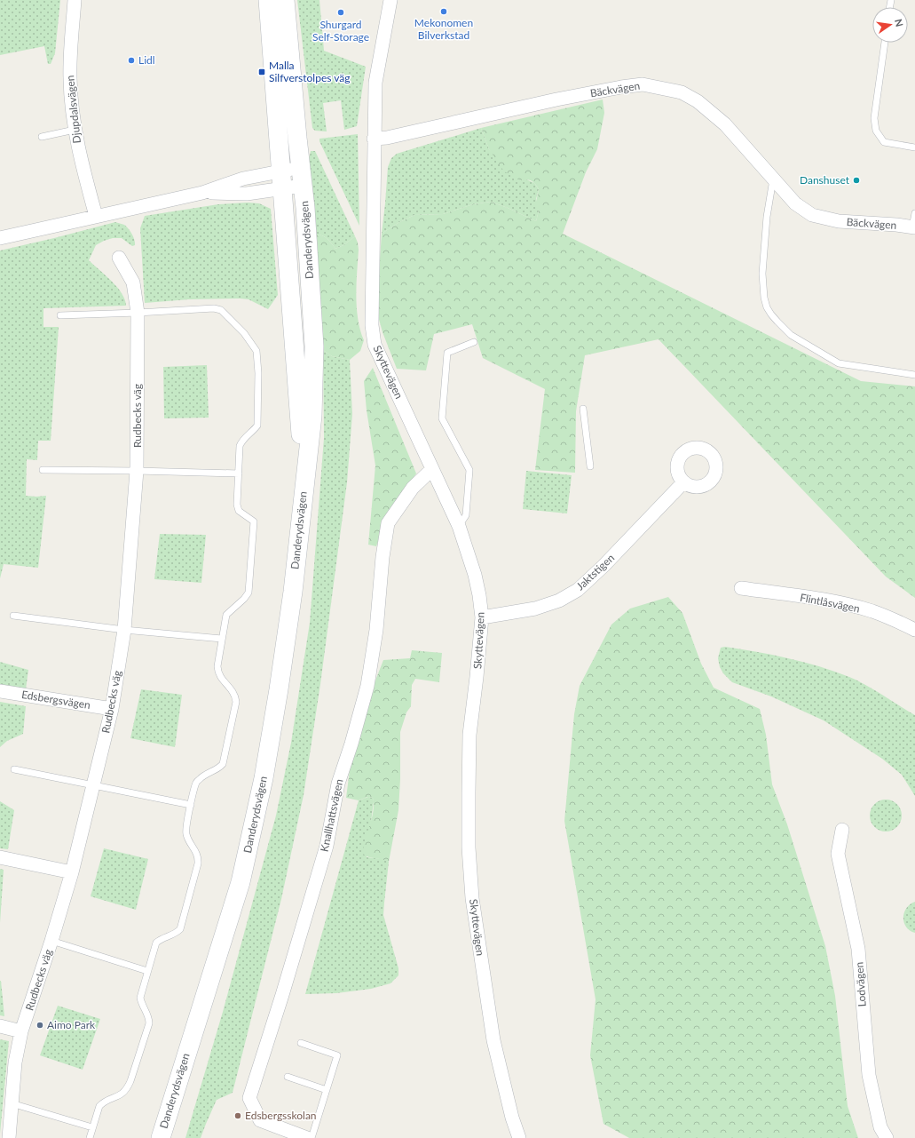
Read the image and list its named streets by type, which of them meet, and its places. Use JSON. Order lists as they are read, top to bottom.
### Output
{
  "streets": {
    "main road": ["Danderydsvägen"],
    "street": [
      "Bäckvägen",
      "Djupdalsvägen",
      "Skyttevägen",
      "Rudbecks väg",
      "Jaktstigen",
      "Flintlåsvägen",
      "Edsbergsvägen",
      "Knallhattsvägen",
      "Lodvägen"
    ]
  },
  "crossings": [
    ["Bäckvägen", "Skyttevägen"],
    ["Skyttevägen", "Jaktstigen"],
    ["Skyttevägen", "Knallhattsvägen"],
    ["Rudbecks väg", "Edsbergsvägen"]
  ],
  "places": {
    "other": [
      "Mekonomen Bilverkstad",
      "Shurgard Self-Storage",
      "Lidl",
      "Danshuset",
      "Aimo Park",
      "Edsbergsskolan"
    ],
    "transit": ["Malla Silfverstolpes väg"]
  },
  "north": "right"
}
